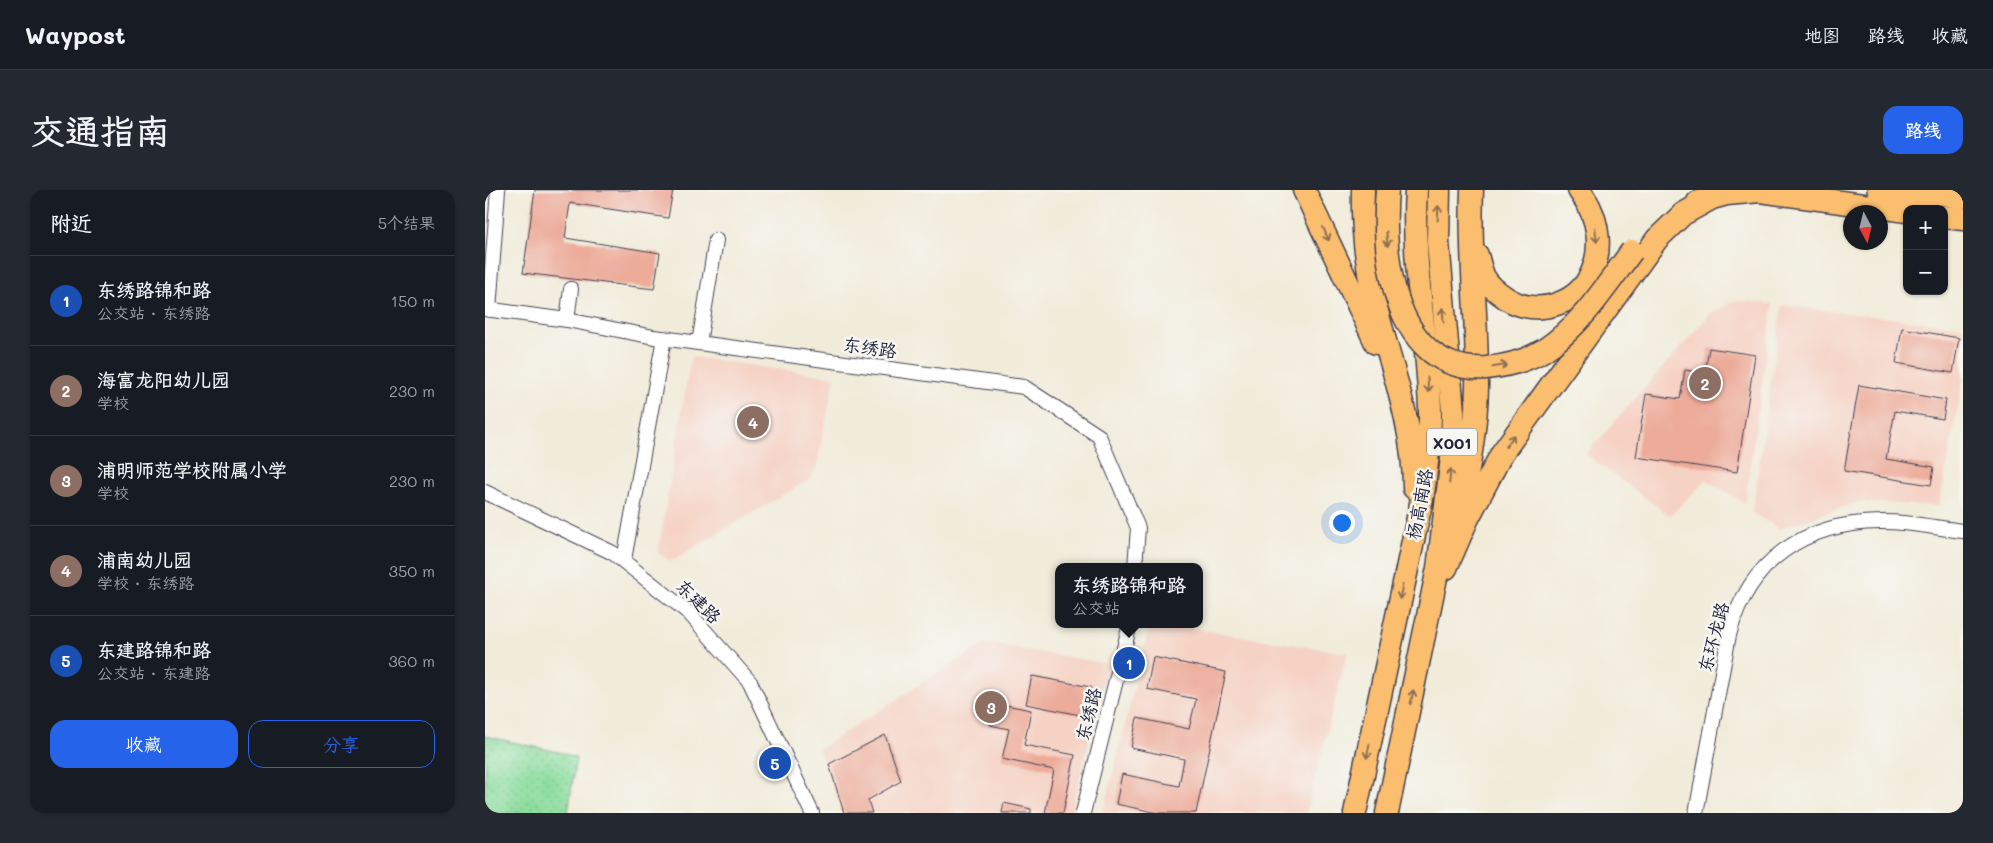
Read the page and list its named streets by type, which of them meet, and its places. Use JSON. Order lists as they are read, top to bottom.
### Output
{
  "streets": {
    "highway": ["X001", "杨高南路"],
    "street": ["东绣路", "东建路", "东环龙路"]
  },
  "north": "bottom",
  "page": {
    "header": "Waypost",
    "nav": ["地图", "路线", "收藏"],
    "buttons": [
      "路线",
      ["收藏", "分享"]
    ],
    "title": "交通指南",
    "heading": ["附近", "5个结果"],
    "map_buttons": ["+", "−"],
    "list": [
      {
        "mark": "1",
        "name": "东绣路锦和路",
        "note": "公交站 · 东绣路",
        "value": "150 m"
      },
      {
        "mark": "2",
        "name": "海富龙阳幼儿园",
        "note": "学校",
        "value": "230 m"
      },
      {
        "mark": "3",
        "name": "浦明师范学校附属小学",
        "note": "学校",
        "value": "230 m"
      },
      {
        "mark": "4",
        "name": "浦南幼儿园",
        "note": "学校 · 东绣路",
        "value": "350 m"
      },
      {
        "mark": "5",
        "name": "东建路锦和路",
        "note": "公交站 · 东建路",
        "value": "360 m"
      }
    ],
    "pins": [
      "2",
      "4",
      "1",
      "3",
      "5"
    ],
    "popup": ["东绣路锦和路", "公交站"]
  }
}
